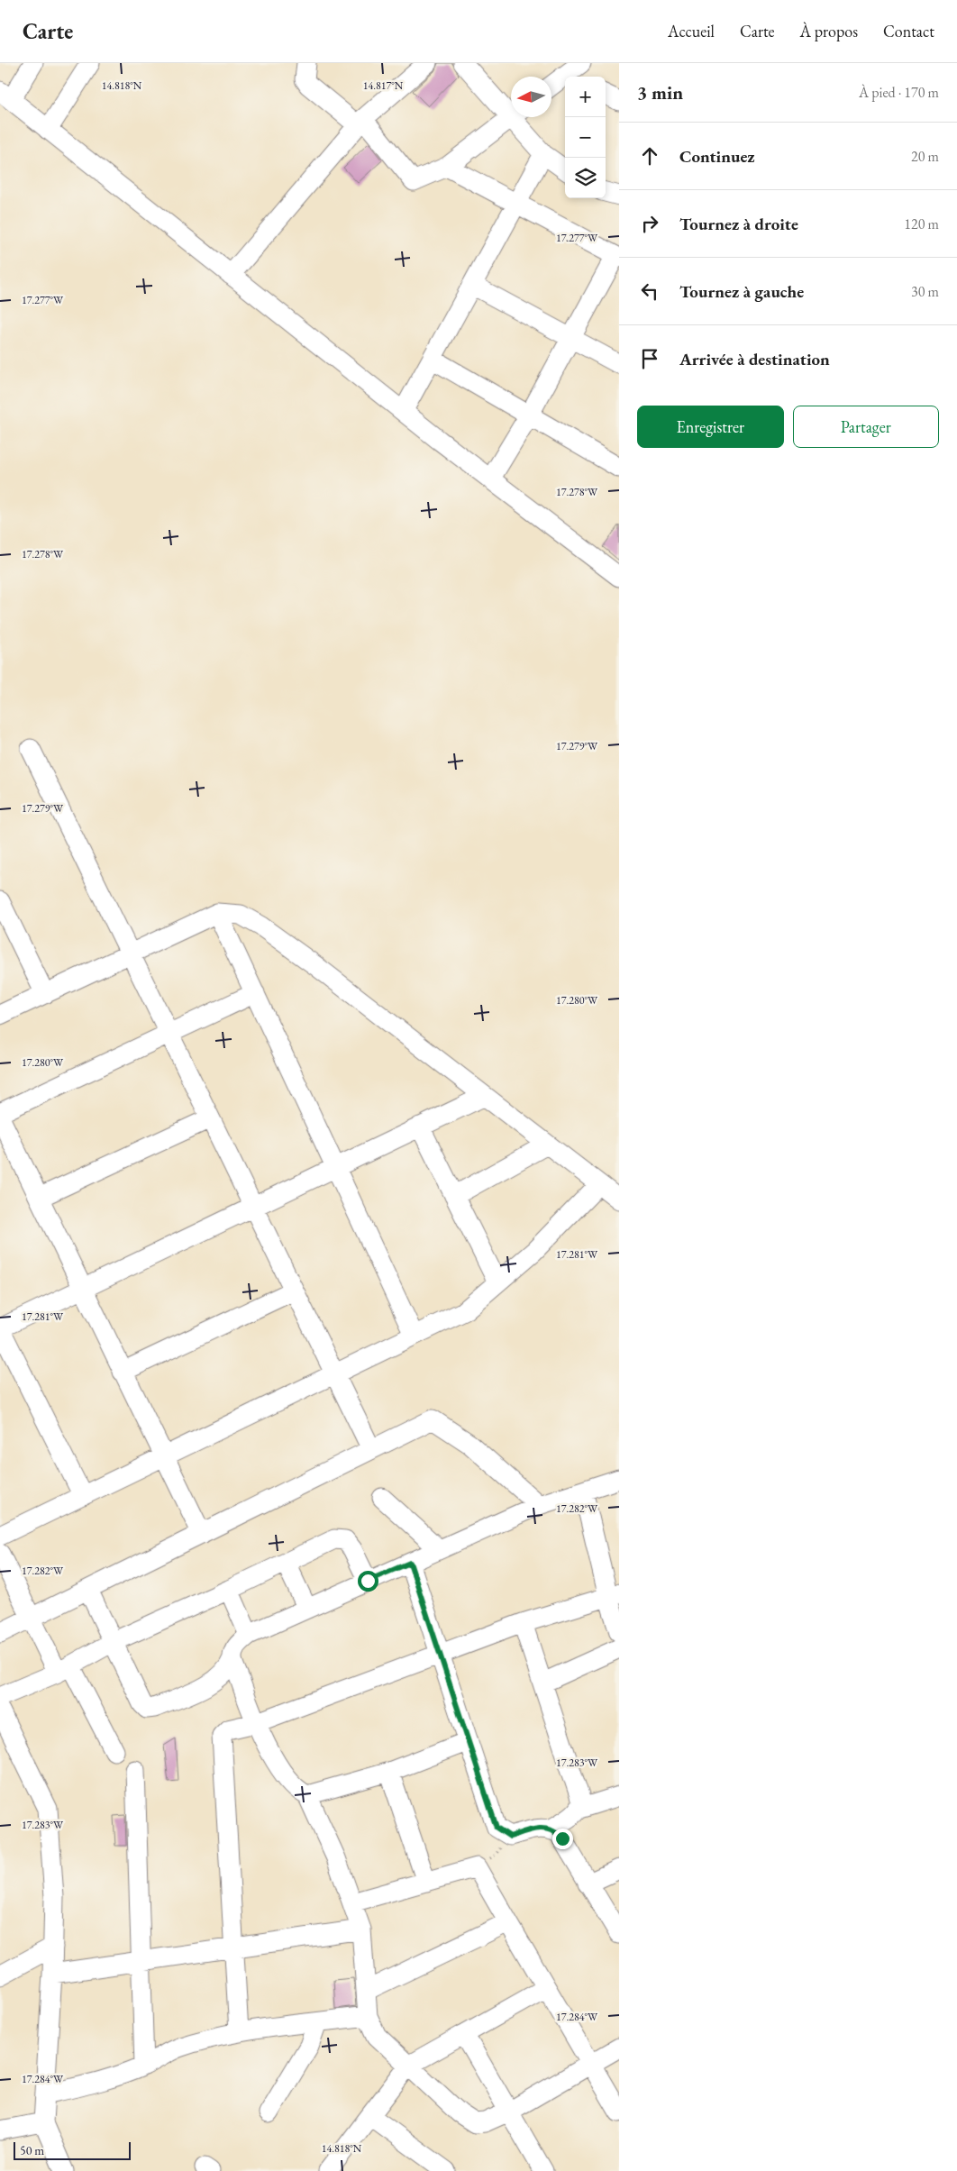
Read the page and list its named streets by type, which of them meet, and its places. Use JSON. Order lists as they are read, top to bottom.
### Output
{
  "scale_bar": "50 m",
  "north": "left",
  "page": {
    "header": "Carte",
    "nav": [
      "Accueil",
      "Carte",
      "À propos",
      "Contact"
    ],
    "heading": ["3 min", "À pied · 170 m"],
    "map_buttons": ["+", "−"],
    "list": [
      ["Continuez", "20 m"],
      ["Tournez à droite", "120 m"],
      ["Tournez à gauche", "30 m"],
      "Arrivée à destination"
    ],
    "buttons": ["Enregistrer", "Partager"],
    "scale": "50 m"
  },
  "coordinates": [
    "14.818°N",
    "14.817°N",
    "17.277°W",
    "17.278°W",
    "17.279°W",
    "17.280°W",
    "17.281°W",
    "17.282°W",
    "17.283°W",
    "17.284°W"
  ]
}
